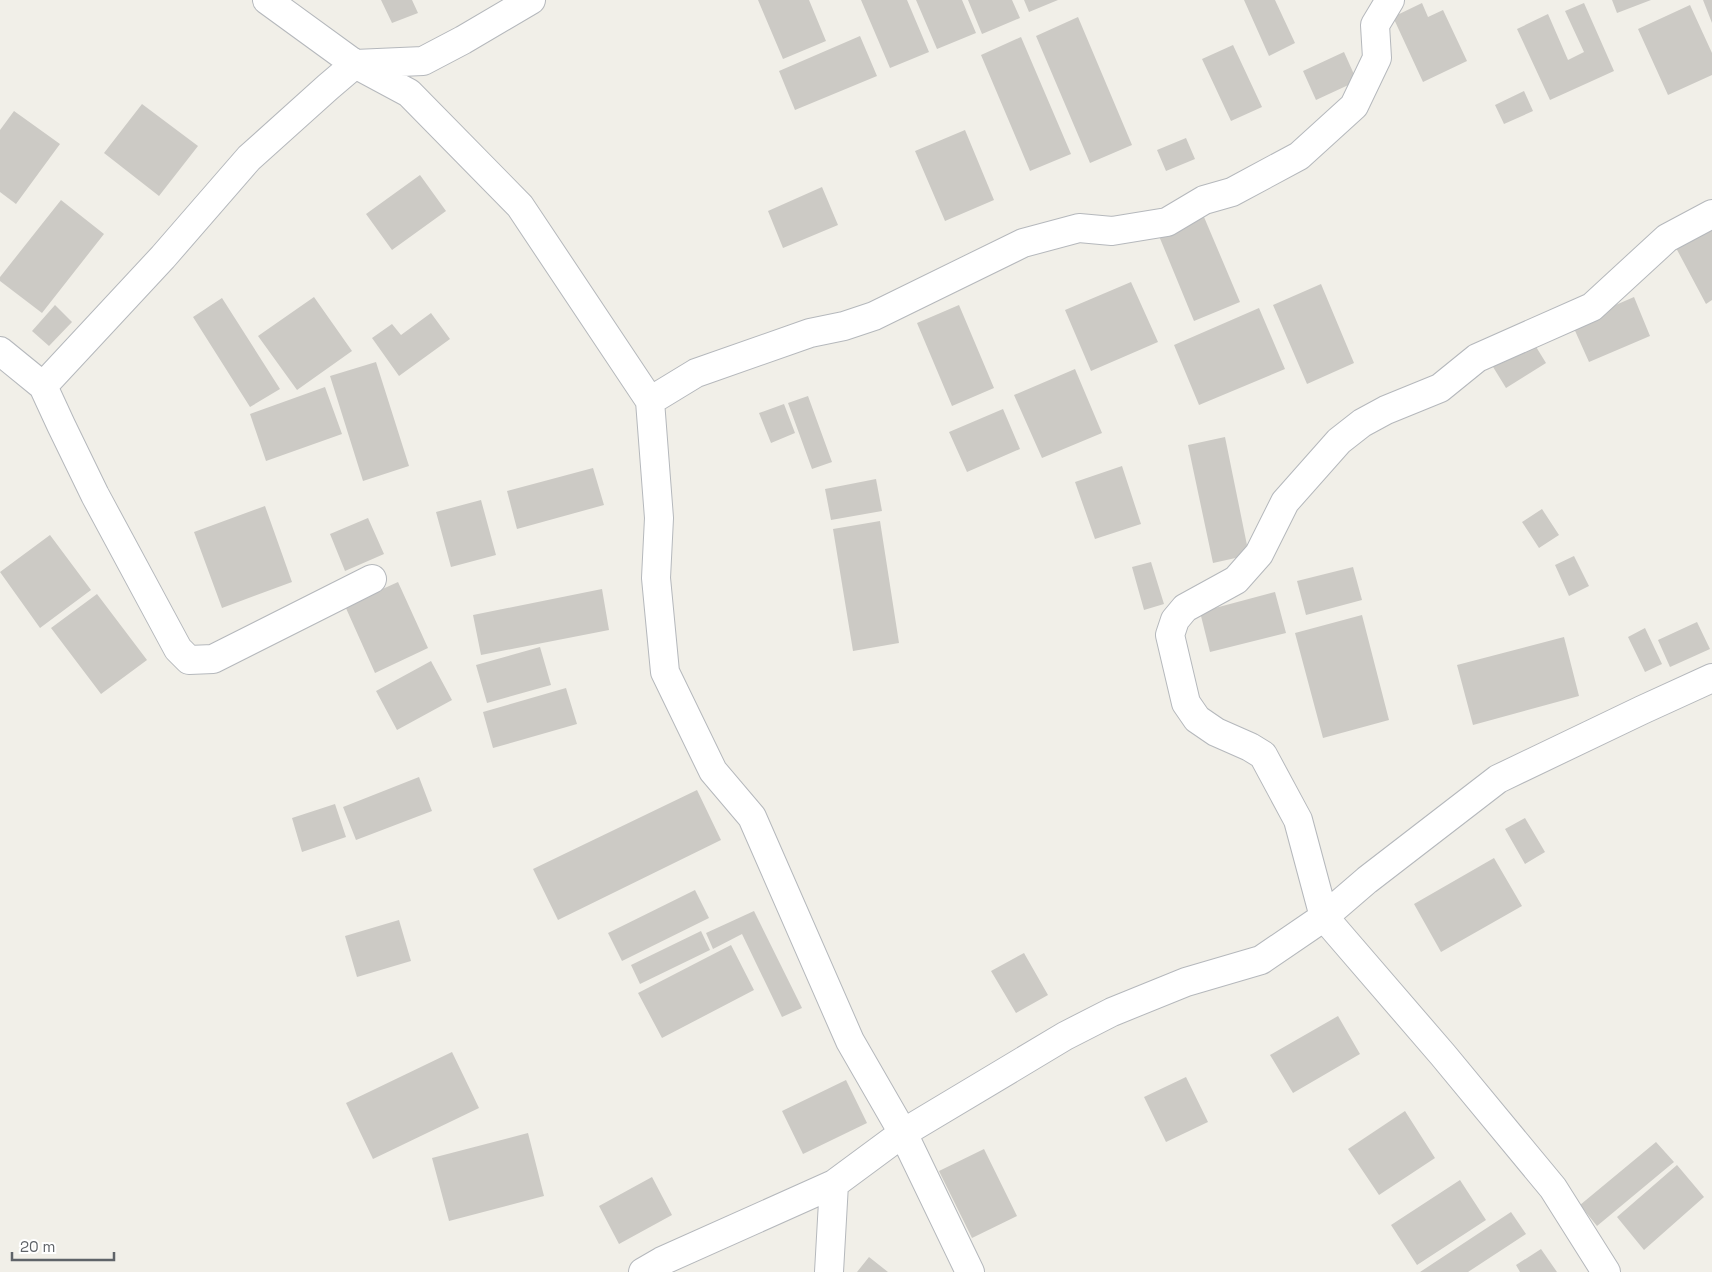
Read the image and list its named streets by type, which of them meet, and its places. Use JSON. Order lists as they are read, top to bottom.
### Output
{
  "scale_bar": "20 m"
}
